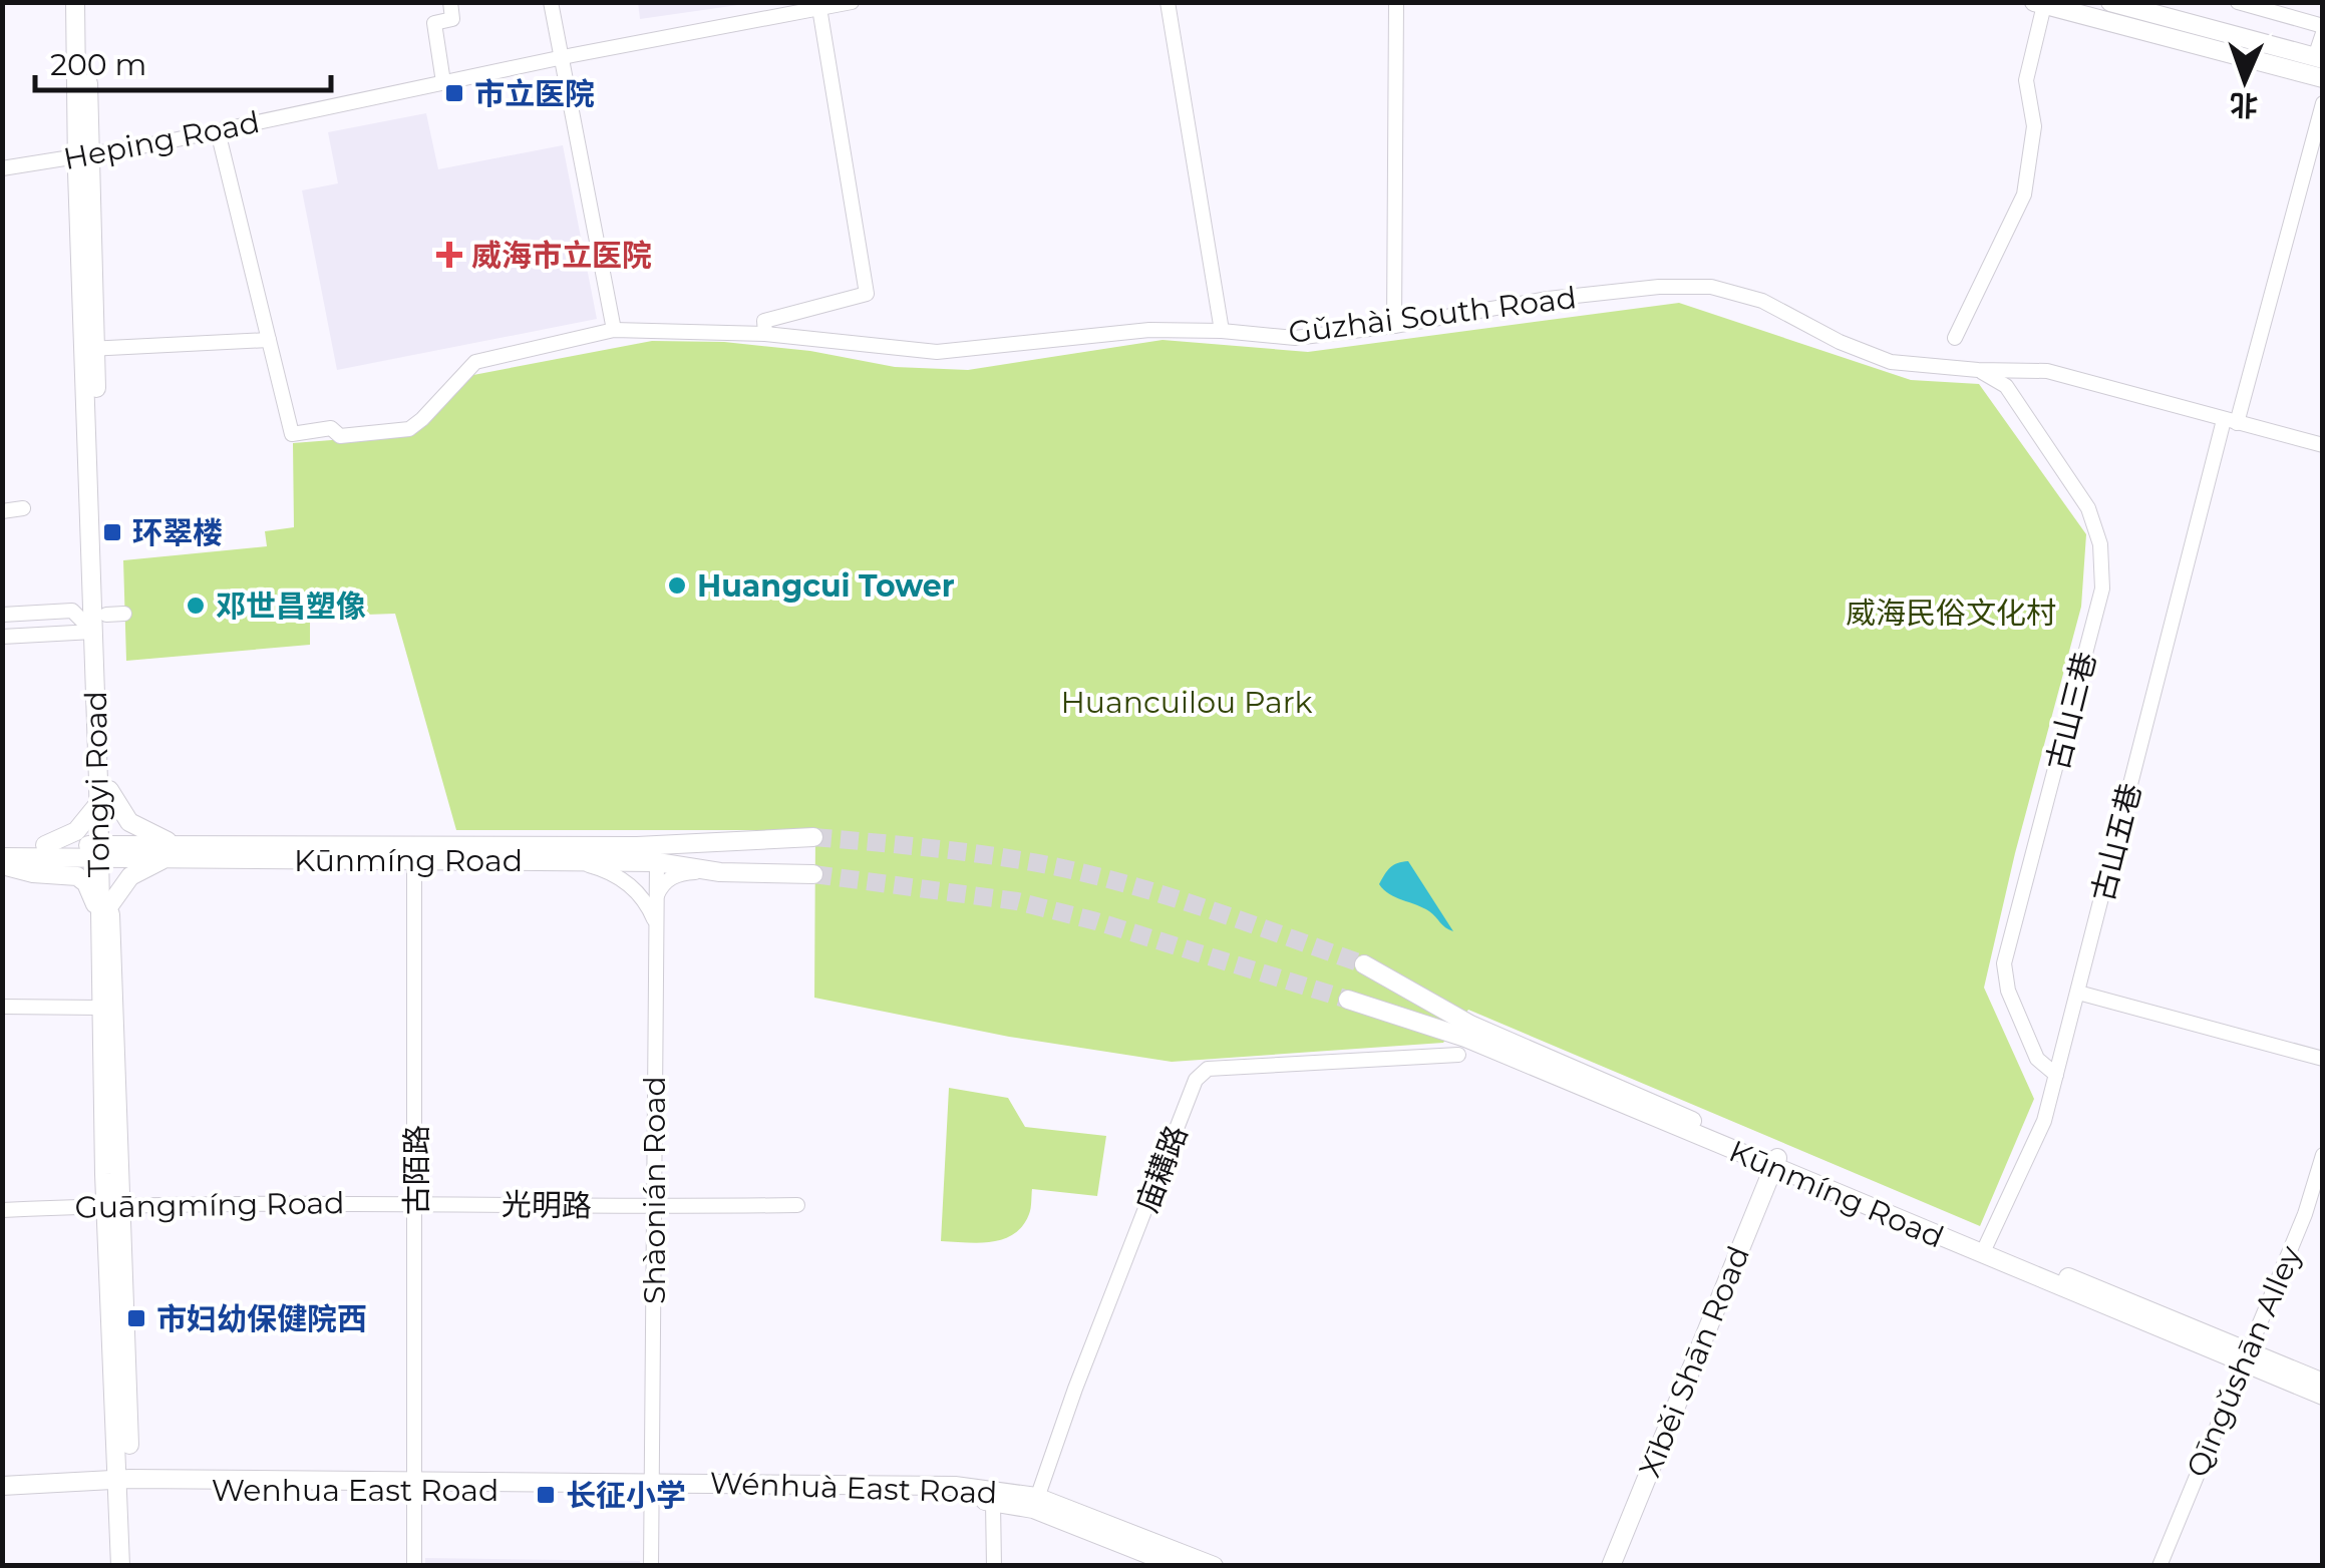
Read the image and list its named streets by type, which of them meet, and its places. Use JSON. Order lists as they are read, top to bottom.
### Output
{
  "streets": {
    "main road": [
      "Tongyi Road",
      "Kūnmíng Road",
      "Xīběi Shān Road",
      "Wénhuà East Road"
    ],
    "street": [
      "Heping Road",
      "Gǔzhài South Road",
      "古山三巷",
      "古山五巷",
      "庙耩路",
      "古陌路",
      "Shàonián Road",
      "Guāngmíng Road",
      "光明路",
      "Qīngǔshān Alley"
    ]
  },
  "crossings": [
    ["Heping Road", "Tongyi Road"],
    ["Gǔzhài South Road", "古山三巷"],
    ["Gǔzhài South Road", "古山五巷"],
    ["古山三巷", "古山五巷"],
    ["Tongyi Road", "Kūnmíng Road"],
    ["Tongyi Road", "Guāngmíng Road"],
    ["Tongyi Road", "Wénhuà East Road"],
    ["古山五巷", "Kūnmíng Road"],
    ["Kūnmíng Road", "古陌路"],
    ["Kūnmíng Road", "Shàonián Road"],
    ["Kūnmíng Road", "Xīběi Shān Road"],
    ["Kūnmíng Road", "Qīngǔshān Alley"],
    ["庙耩路", "Wénhuà East Road"],
    ["古陌路", "Guāngmíng Road"],
    ["古陌路", "光明路"],
    ["古陌路", "Wénhuà East Road"],
    ["Shàonián Road", "光明路"],
    ["Shàonián Road", "Wénhuà East Road"],
    ["Guāngmíng Road", "光明路"]
  ],
  "parks": ["威海民俗文化村", "Huancuilou Park"],
  "places": {
    "transit": [
      "市立医院",
      "环翠楼",
      "市妇幼保健院西",
      "长征小学"
    ],
    "health": ["威海市立医院"],
    "other": ["Huangcui Tower", "邓世昌塑像"]
  },
  "scale_bar": "200 m",
  "north": "bottom"
}
